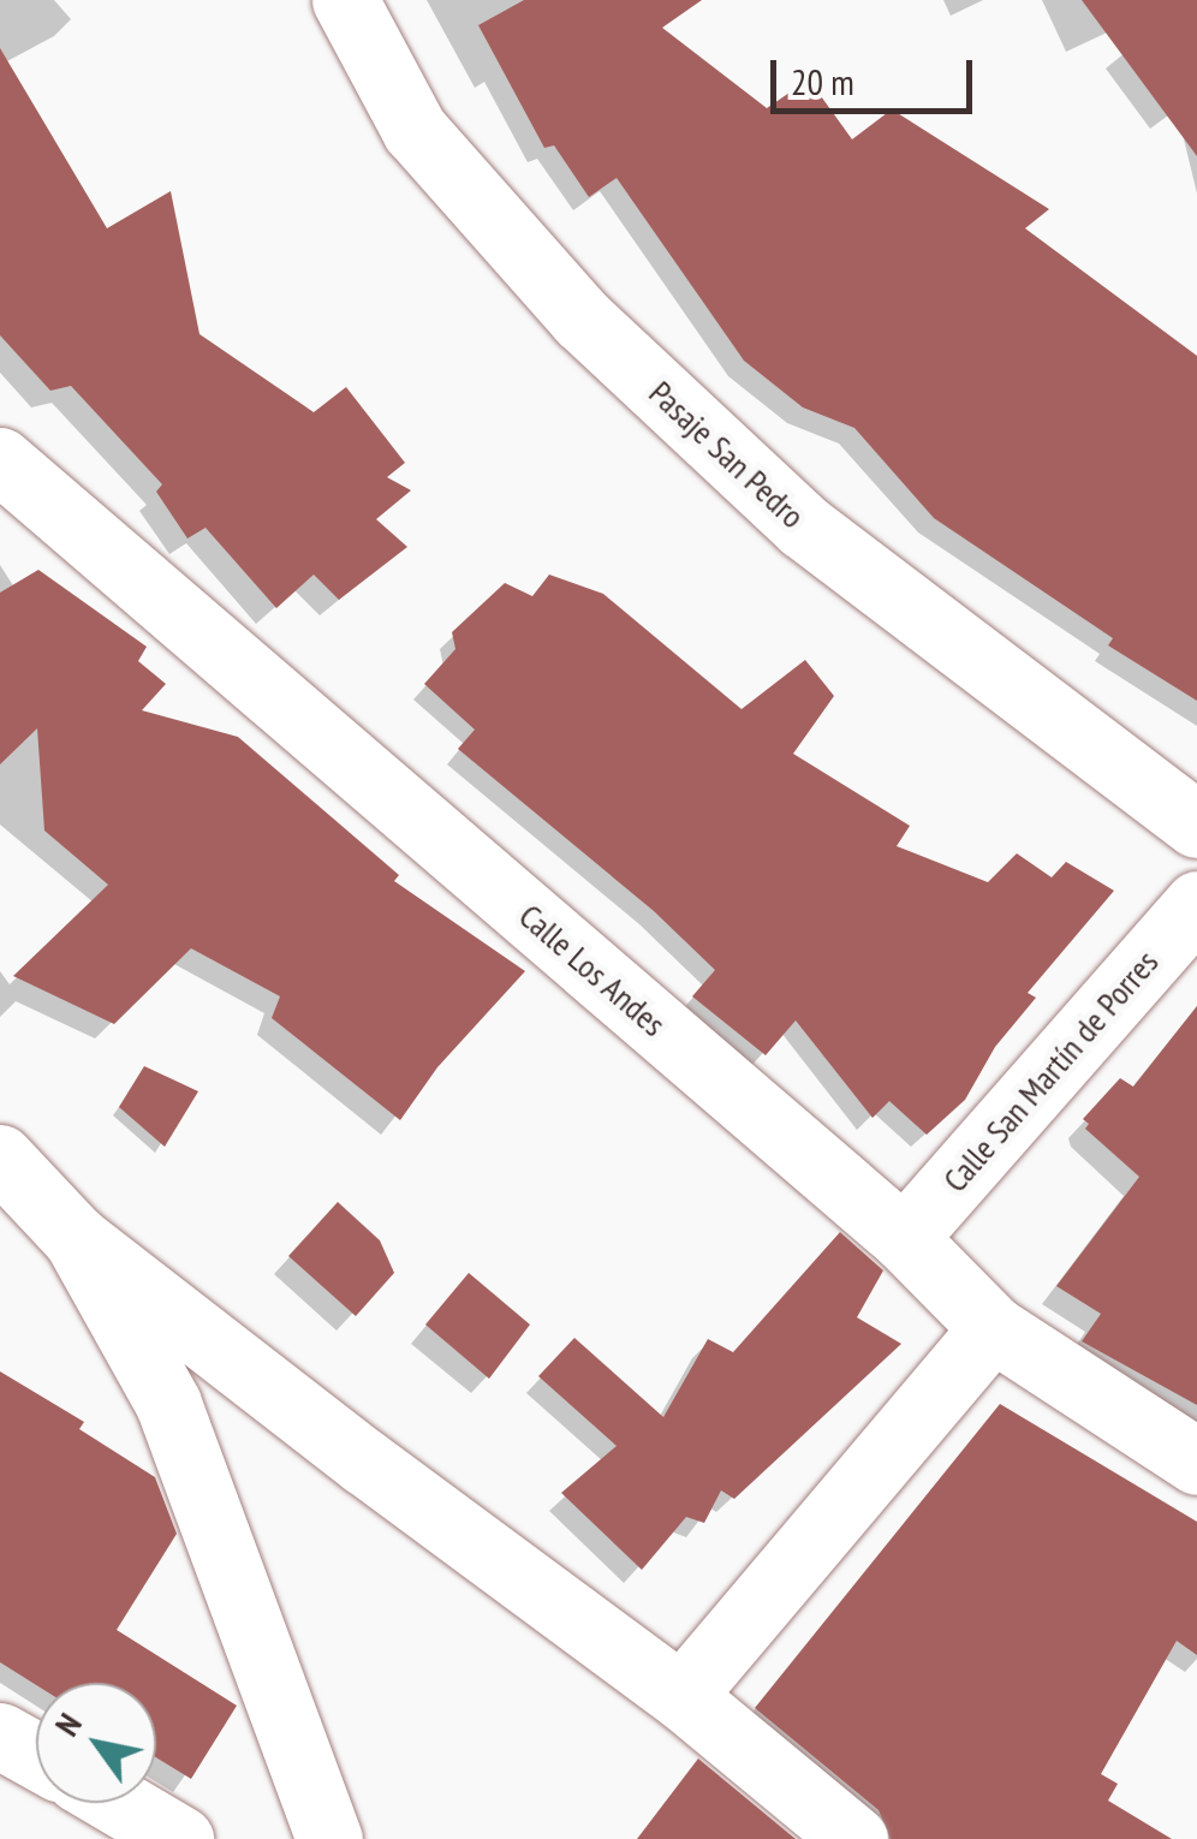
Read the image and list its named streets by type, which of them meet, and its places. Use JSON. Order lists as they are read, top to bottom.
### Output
{
  "streets": {
    "street": ["Pasaje San Pedro", "Calle Los Andes", "Calle San Martín de Porres"]
  },
  "crossings": [
    ["Calle Los Andes", "Calle San Martín de Porres"]
  ],
  "scale_bar": "20 m",
  "north": "top left"
}
